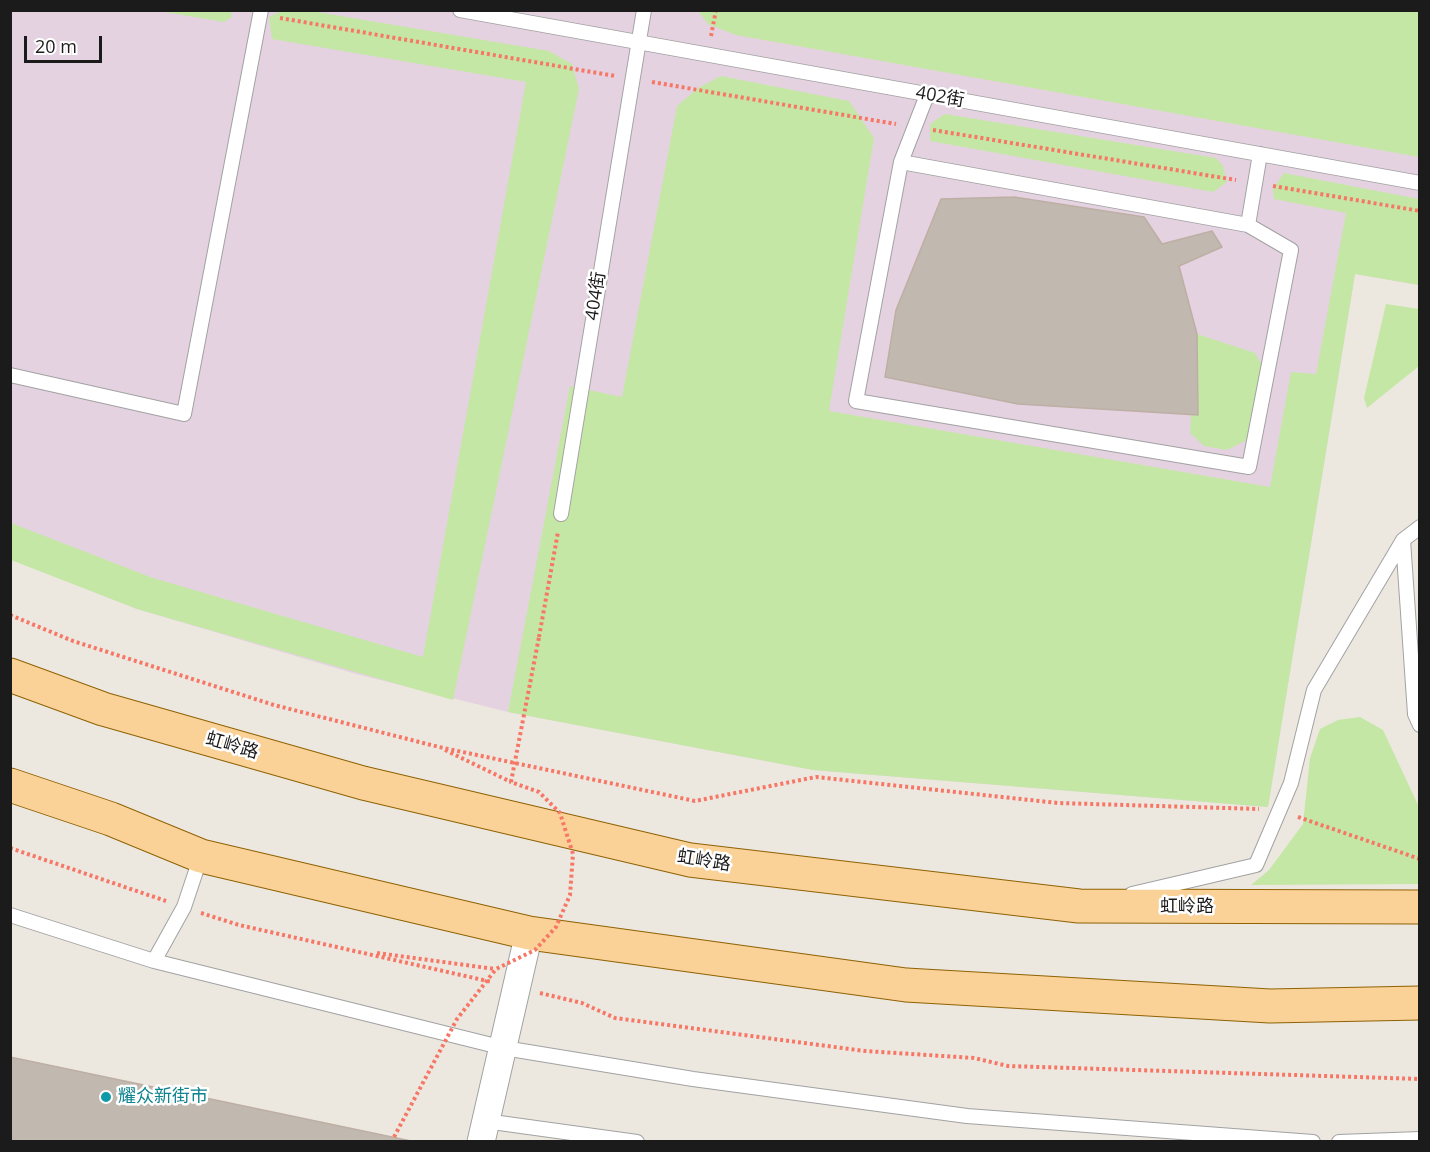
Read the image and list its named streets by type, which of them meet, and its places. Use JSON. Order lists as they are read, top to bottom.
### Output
{
  "streets": {
    "main road": ["虹岭路"],
    "lane": ["402街", "404街"]
  },
  "crossings": [
    ["402街", "404街"]
  ],
  "places": ["耀众新街市"],
  "scale_bar": "20 m"
}
